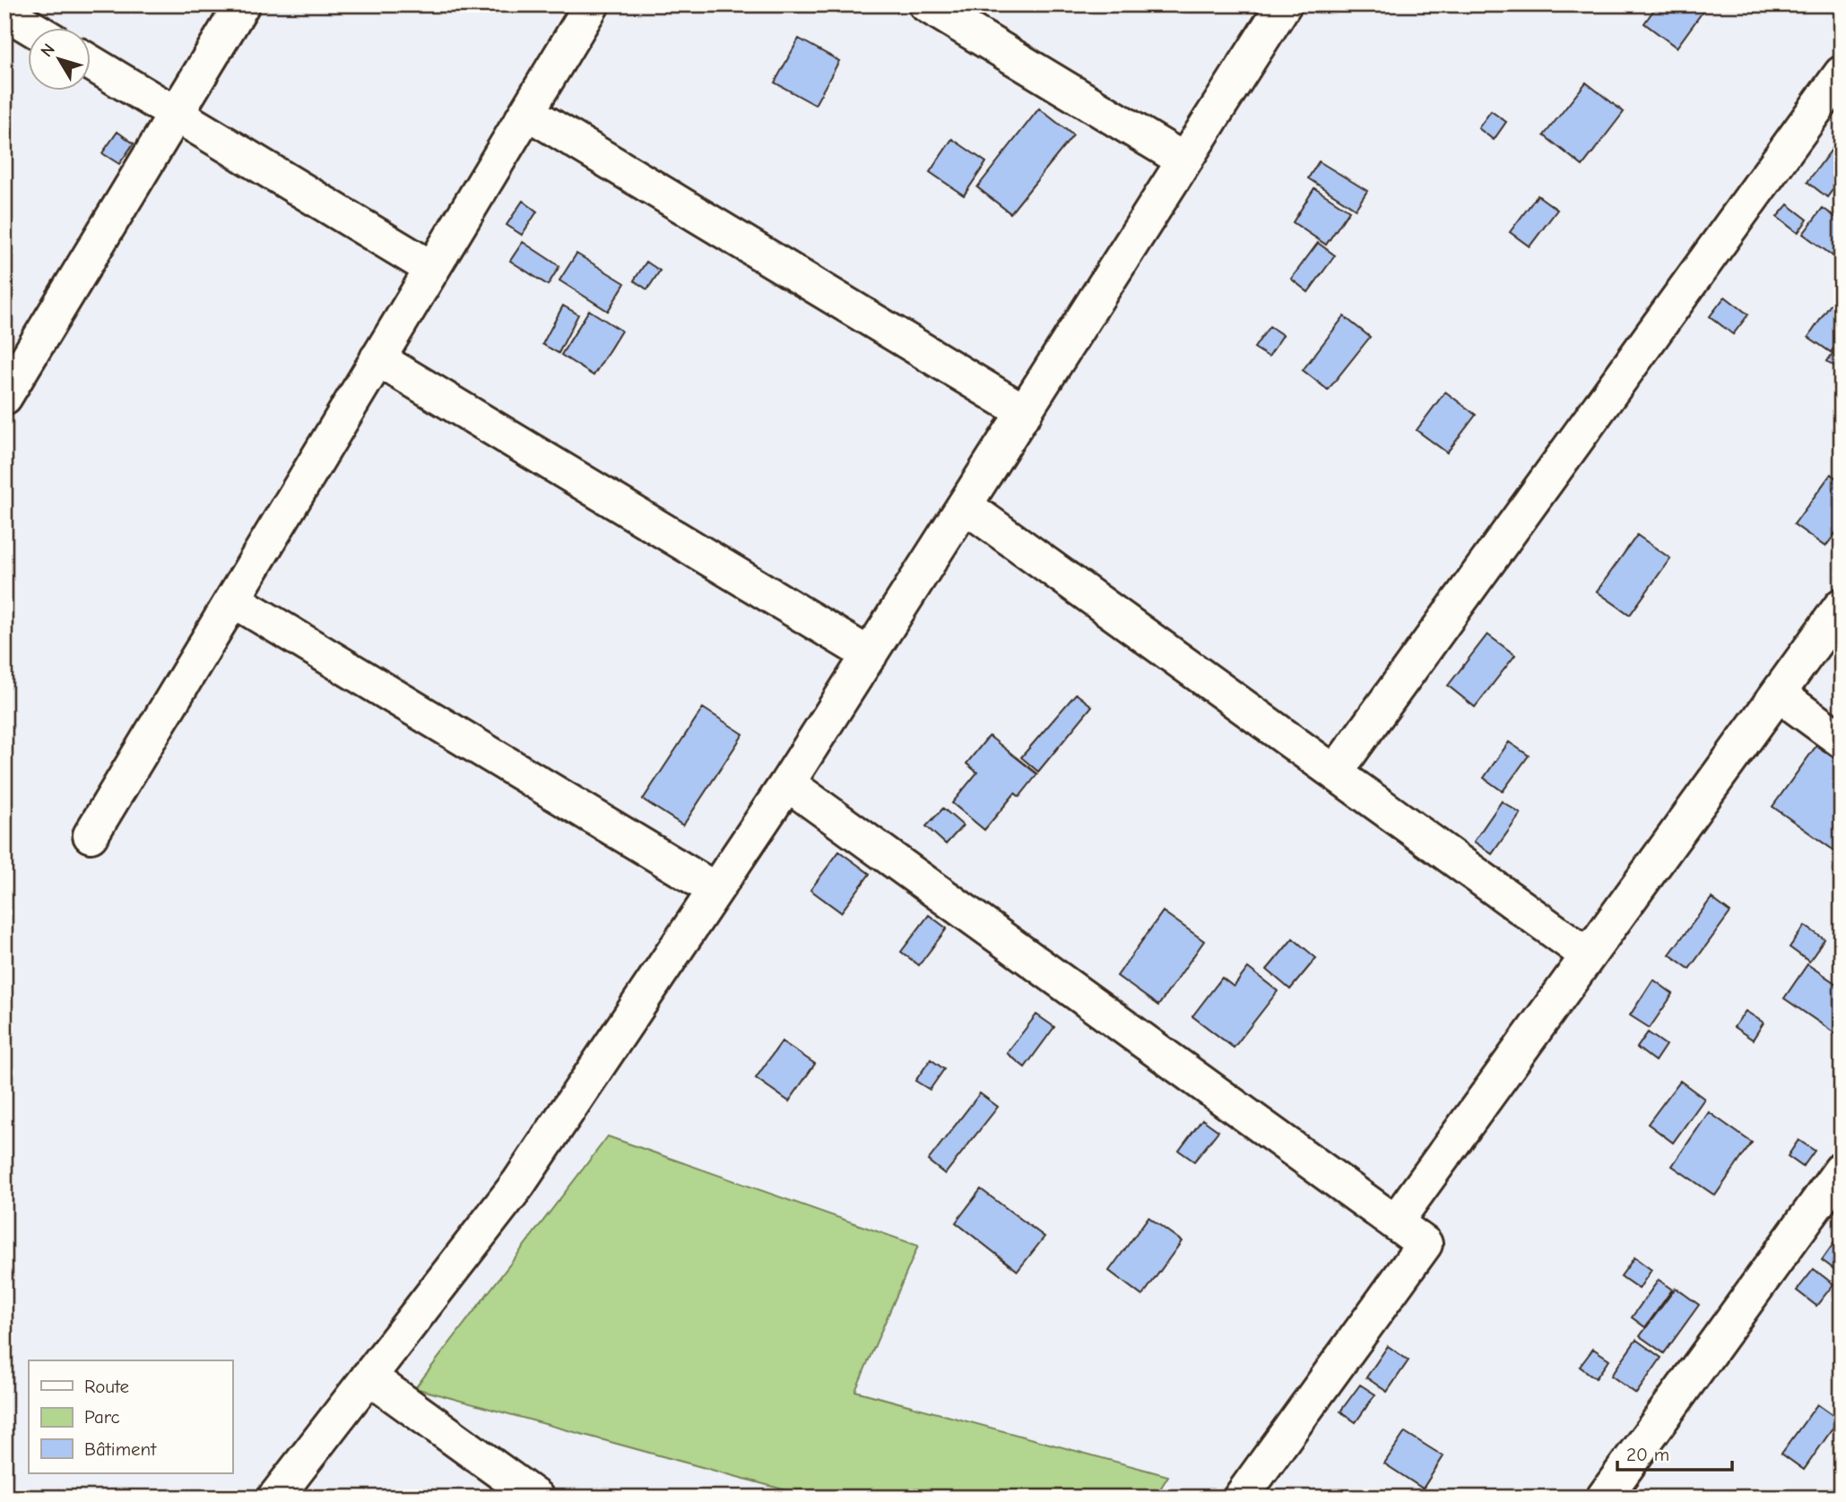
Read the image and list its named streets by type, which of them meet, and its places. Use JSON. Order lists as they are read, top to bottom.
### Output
{
  "legend": ["Route", "Parc", "Bâtiment"],
  "scale_bar": "20 m",
  "north": "top left"
}
